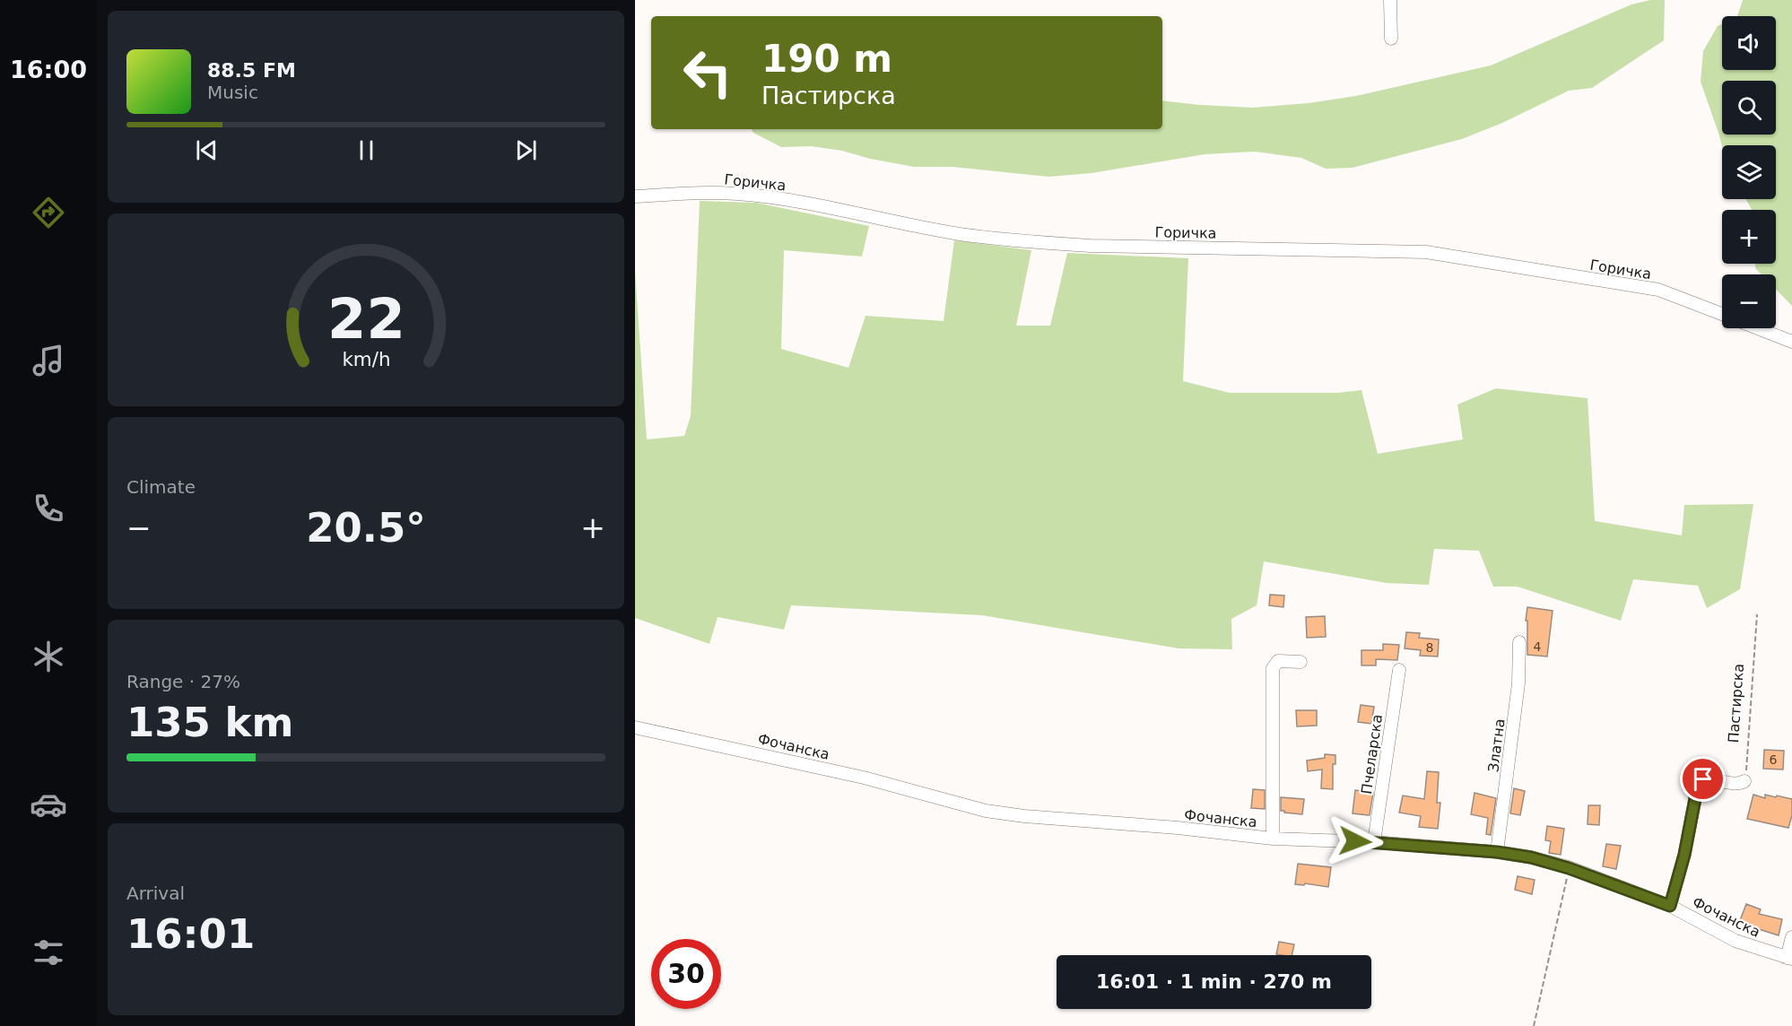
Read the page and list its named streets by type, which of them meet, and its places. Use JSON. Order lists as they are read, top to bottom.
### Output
{
  "streets": {
    "street": [
      "Горичка",
      "Златна",
      "Фочанска",
      "Пчеларска"
    ],
    "path": ["Пастирска"]
  },
  "crossings": [
    ["Златна", "Фочанска"],
    ["Фочанска", "Пчеларска"]
  ],
  "house_numbers": ["4", "8", "6"],
  "page": {
    "tabs": "16:00",
    "map_buttons": ["+", "−"],
    "turn": ["190 m", "Пастирска"],
    "song": ["88.5 FM", "Music"],
    "tile": [
      "Climate",
      ["Range · 27%", "135 km"],
      ["Arrival", "16:01"]
    ],
    "heat": ["−", "20.5°", "+"],
    "limit": "30",
    "trip": "16:01 · 1 min · 270 m",
    "gauge": ["22", "km/h"]
  }
}
